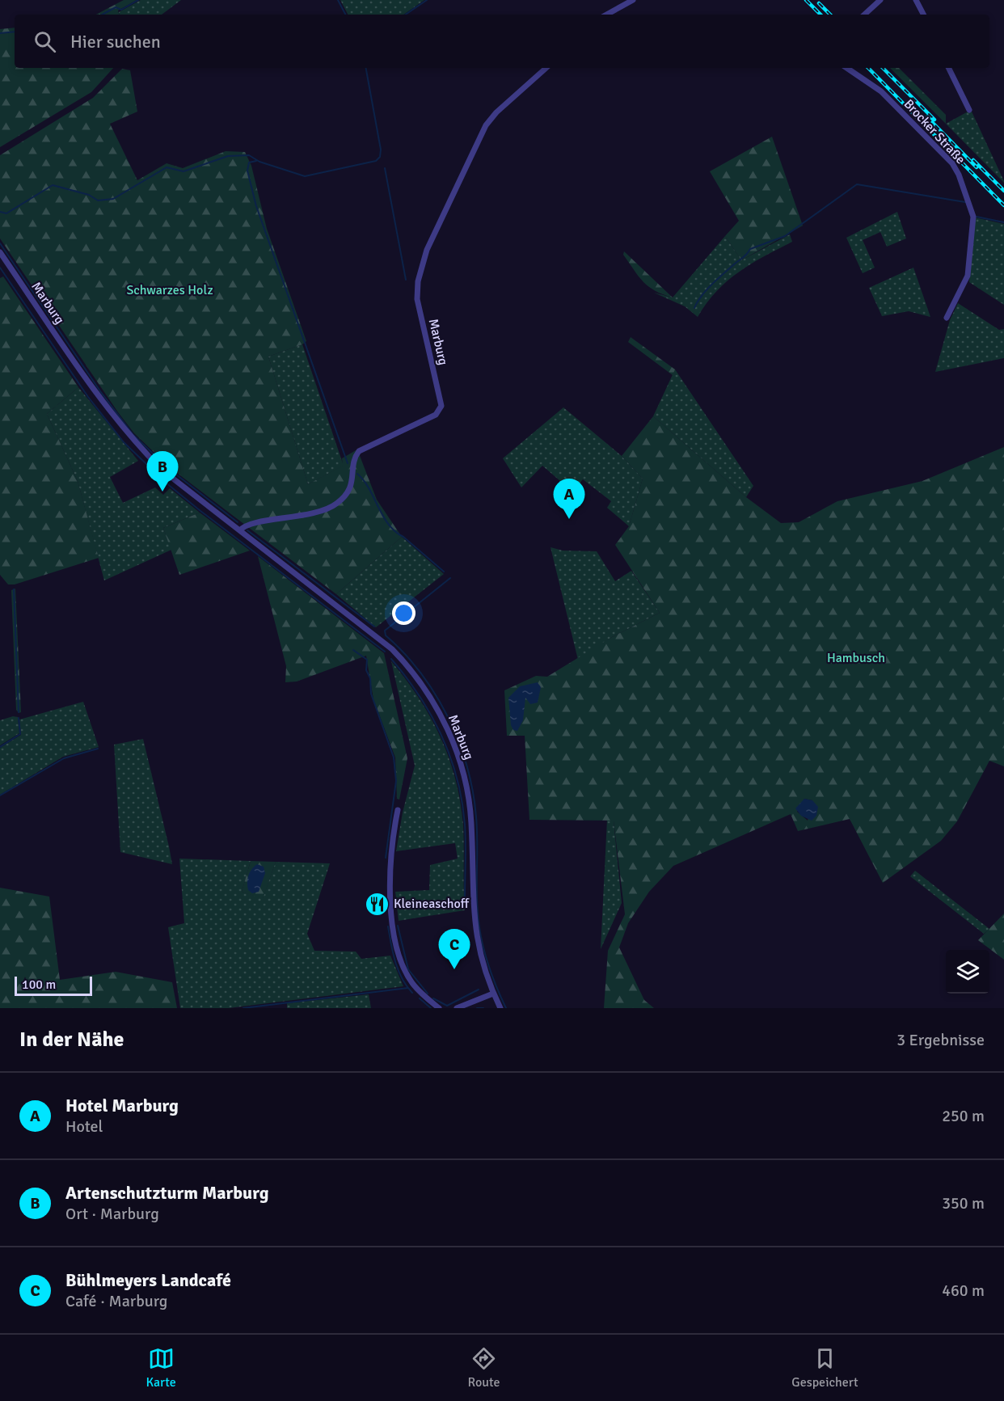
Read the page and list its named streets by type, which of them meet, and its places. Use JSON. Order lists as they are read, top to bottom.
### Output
{
  "streets": {
    "street": ["Brocker Straße", "Marburg"]
  },
  "parks": ["Schwarzes Holz", "Hambusch"],
  "places": {
    "restaurant": ["Kleineaschoff"]
  },
  "scale_bar": "100 m",
  "page": {
    "search": "Hier suchen",
    "pins": ["B", "A", "C"],
    "scale": "100 m",
    "heading": ["In der Nähe", "3 Ergebnisse"],
    "list": [
      {
        "mark": "A",
        "name": "Hotel Marburg",
        "note": "Hotel",
        "value": "250 m"
      },
      {
        "mark": "B",
        "name": "Artenschutzturm Marburg",
        "note": "Ort · Marburg",
        "value": "350 m"
      },
      {
        "mark": "C",
        "name": "Bühlmeyers Landcafé",
        "note": "Café · Marburg",
        "value": "460 m"
      }
    ],
    "nav": ["Karte", "Route", "Gespeichert"]
  }
}
